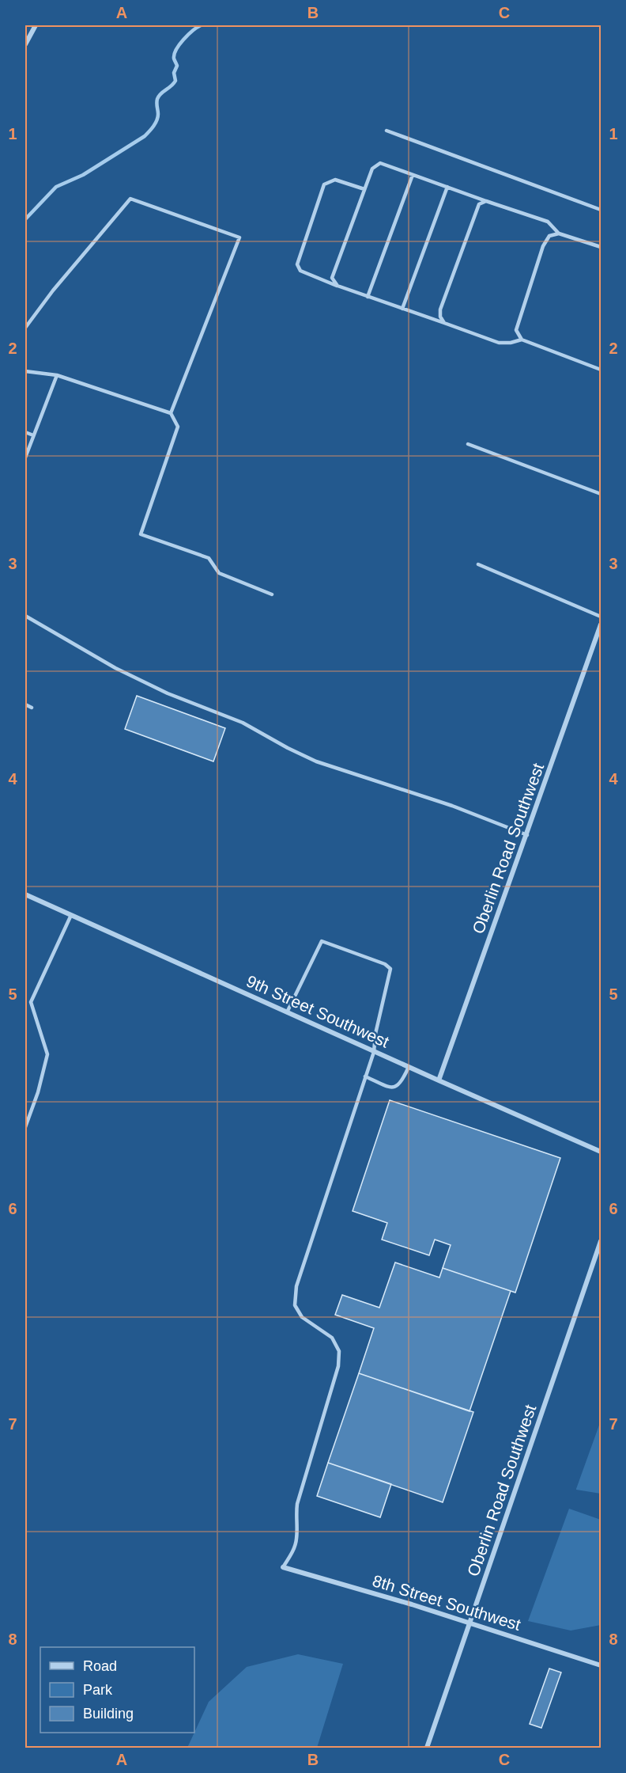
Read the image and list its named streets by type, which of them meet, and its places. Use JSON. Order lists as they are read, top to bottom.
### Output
{
  "streets": {
    "street": ["Oberlin Road Southwest", "9th Street Southwest", "8th Street Southwest"]
  },
  "crossings": [
    ["Oberlin Road Southwest", "9th Street Southwest"],
    ["Oberlin Road Southwest", "8th Street Southwest"]
  ],
  "legend": ["Road", "Park", "Building"],
  "grid": {
    "columns": ["A", "B", "C"],
    "rows": [
      "1",
      "2",
      "3",
      "4",
      "5",
      "6",
      "7",
      "8"
    ]
  }
}
